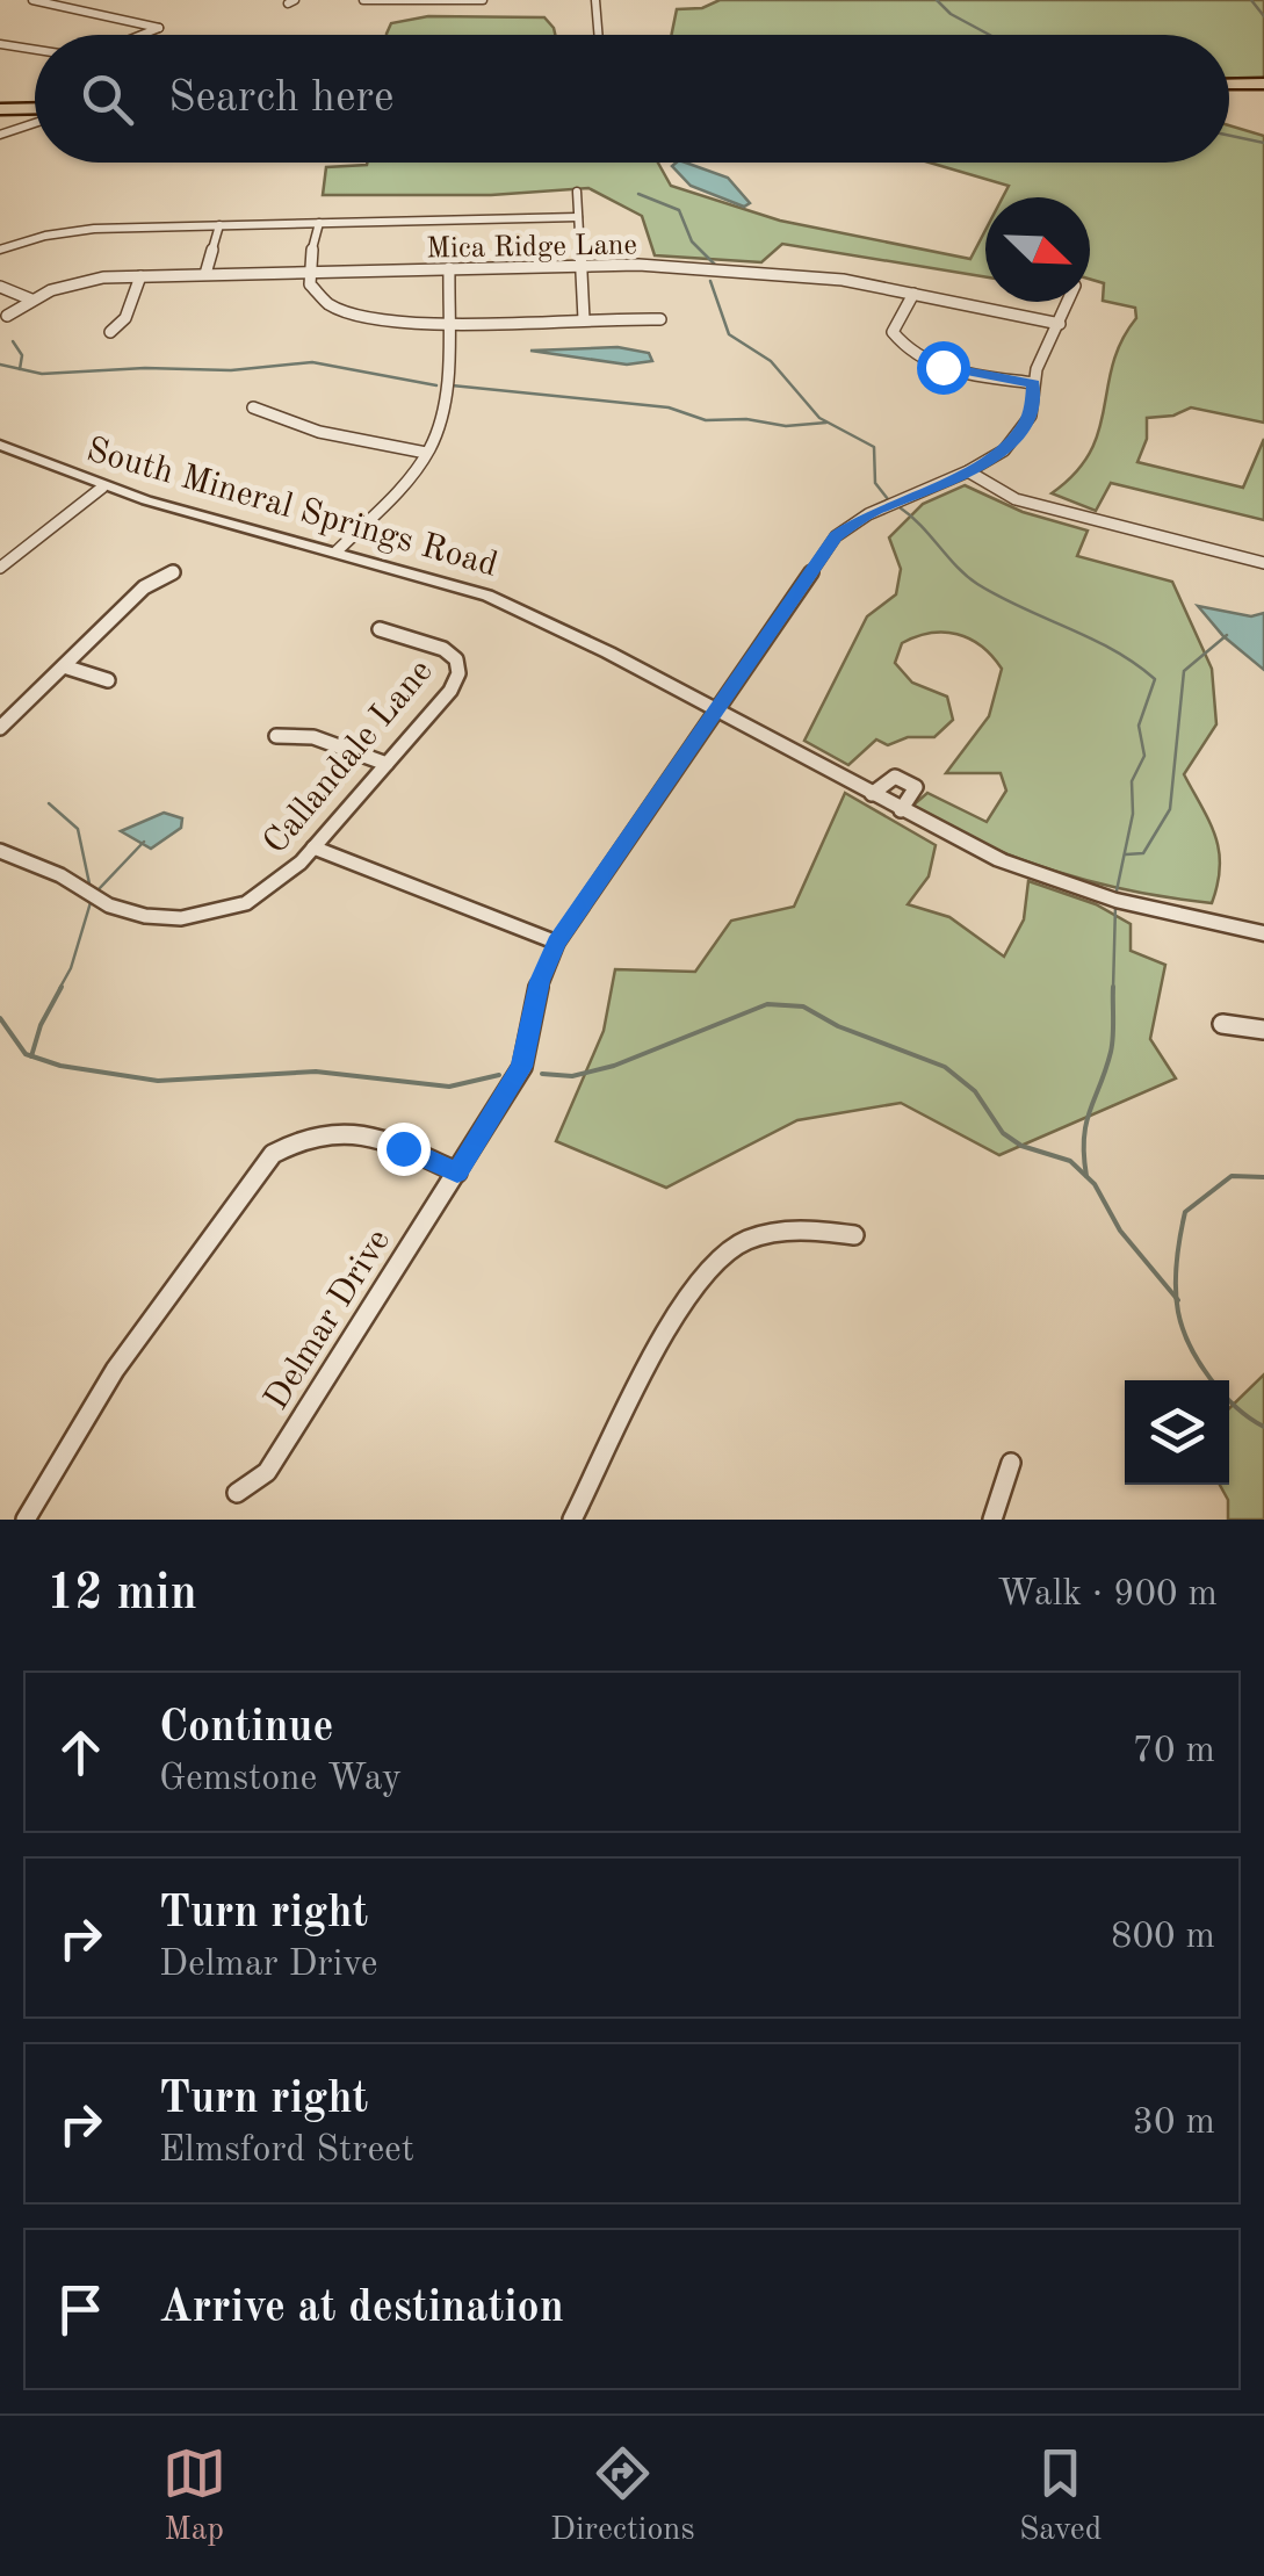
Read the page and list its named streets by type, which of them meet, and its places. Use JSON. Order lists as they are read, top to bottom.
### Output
{
  "streets": {
    "street": [
      "Mica Ridge Lane",
      "South Mineral Springs Road",
      "Callandale Lane",
      "Delmar Drive"
    ]
  },
  "crossings": [
    ["Mica Ridge Lane", "Delmar Drive"],
    ["South Mineral Springs Road", "Delmar Drive"]
  ],
  "north": "bottom right",
  "page": {
    "search": "Search here",
    "heading": ["12 min", "Walk · 900 m"],
    "list": [
      ["Continue", "Gemstone Way", "70 m"],
      ["Turn right", "Delmar Drive", "800 m"],
      ["Turn right", "Elmsford Street", "30 m"],
      "Arrive at destination"
    ],
    "nav": ["Map", "Directions", "Saved"]
  }
}
